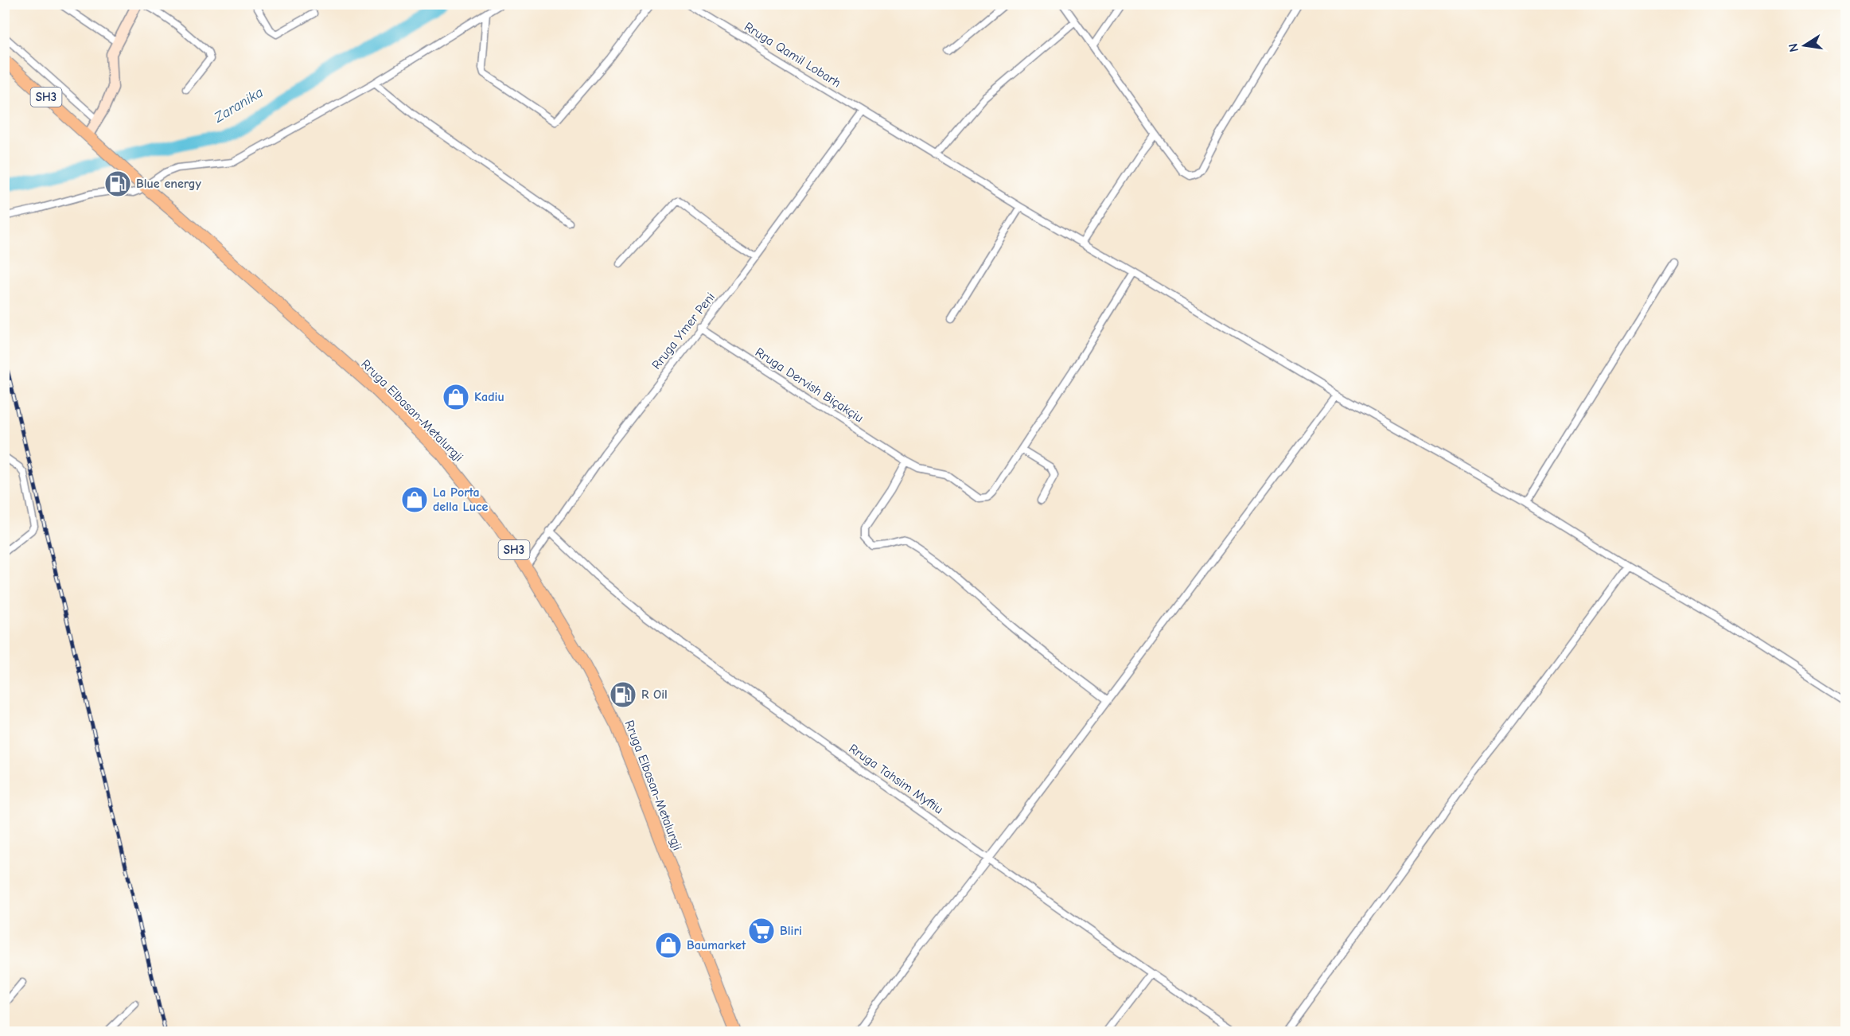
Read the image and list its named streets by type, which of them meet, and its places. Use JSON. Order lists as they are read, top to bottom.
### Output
{
  "streets": {
    "main road": ["SH3", "Rruga Elbasan-Metalurgji"],
    "street": [
      "Rruga Qamil Lobarh",
      "Rruga Ymer Peni",
      "Rruga Dervish Biçakçiu",
      "Rruga Tahsim Myftiu"
    ]
  },
  "crossings": [
    ["Rruga Qamil Lobarh", "Rruga Ymer Peni"],
    ["Rruga Qamil Lobarh", "Rruga Dervish Biçakçiu"],
    ["SH3", "Rruga Elbasan-Metalurgji"],
    ["Rruga Ymer Peni", "Rruga Dervish Biçakçiu"],
    ["Rruga Ymer Peni", "Rruga Elbasan-Metalurgji"],
    ["Rruga Ymer Peni", "Rruga Tahsim Myftiu"]
  ],
  "water": ["Zaranika"],
  "places": {
    "fuel station": ["Blue energy", "R Oil"],
    "shop": ["Kadiu", "La Porta della Luce", "Baumarket"],
    "supermarket": ["Bliri"]
  },
  "north": "left"
}
